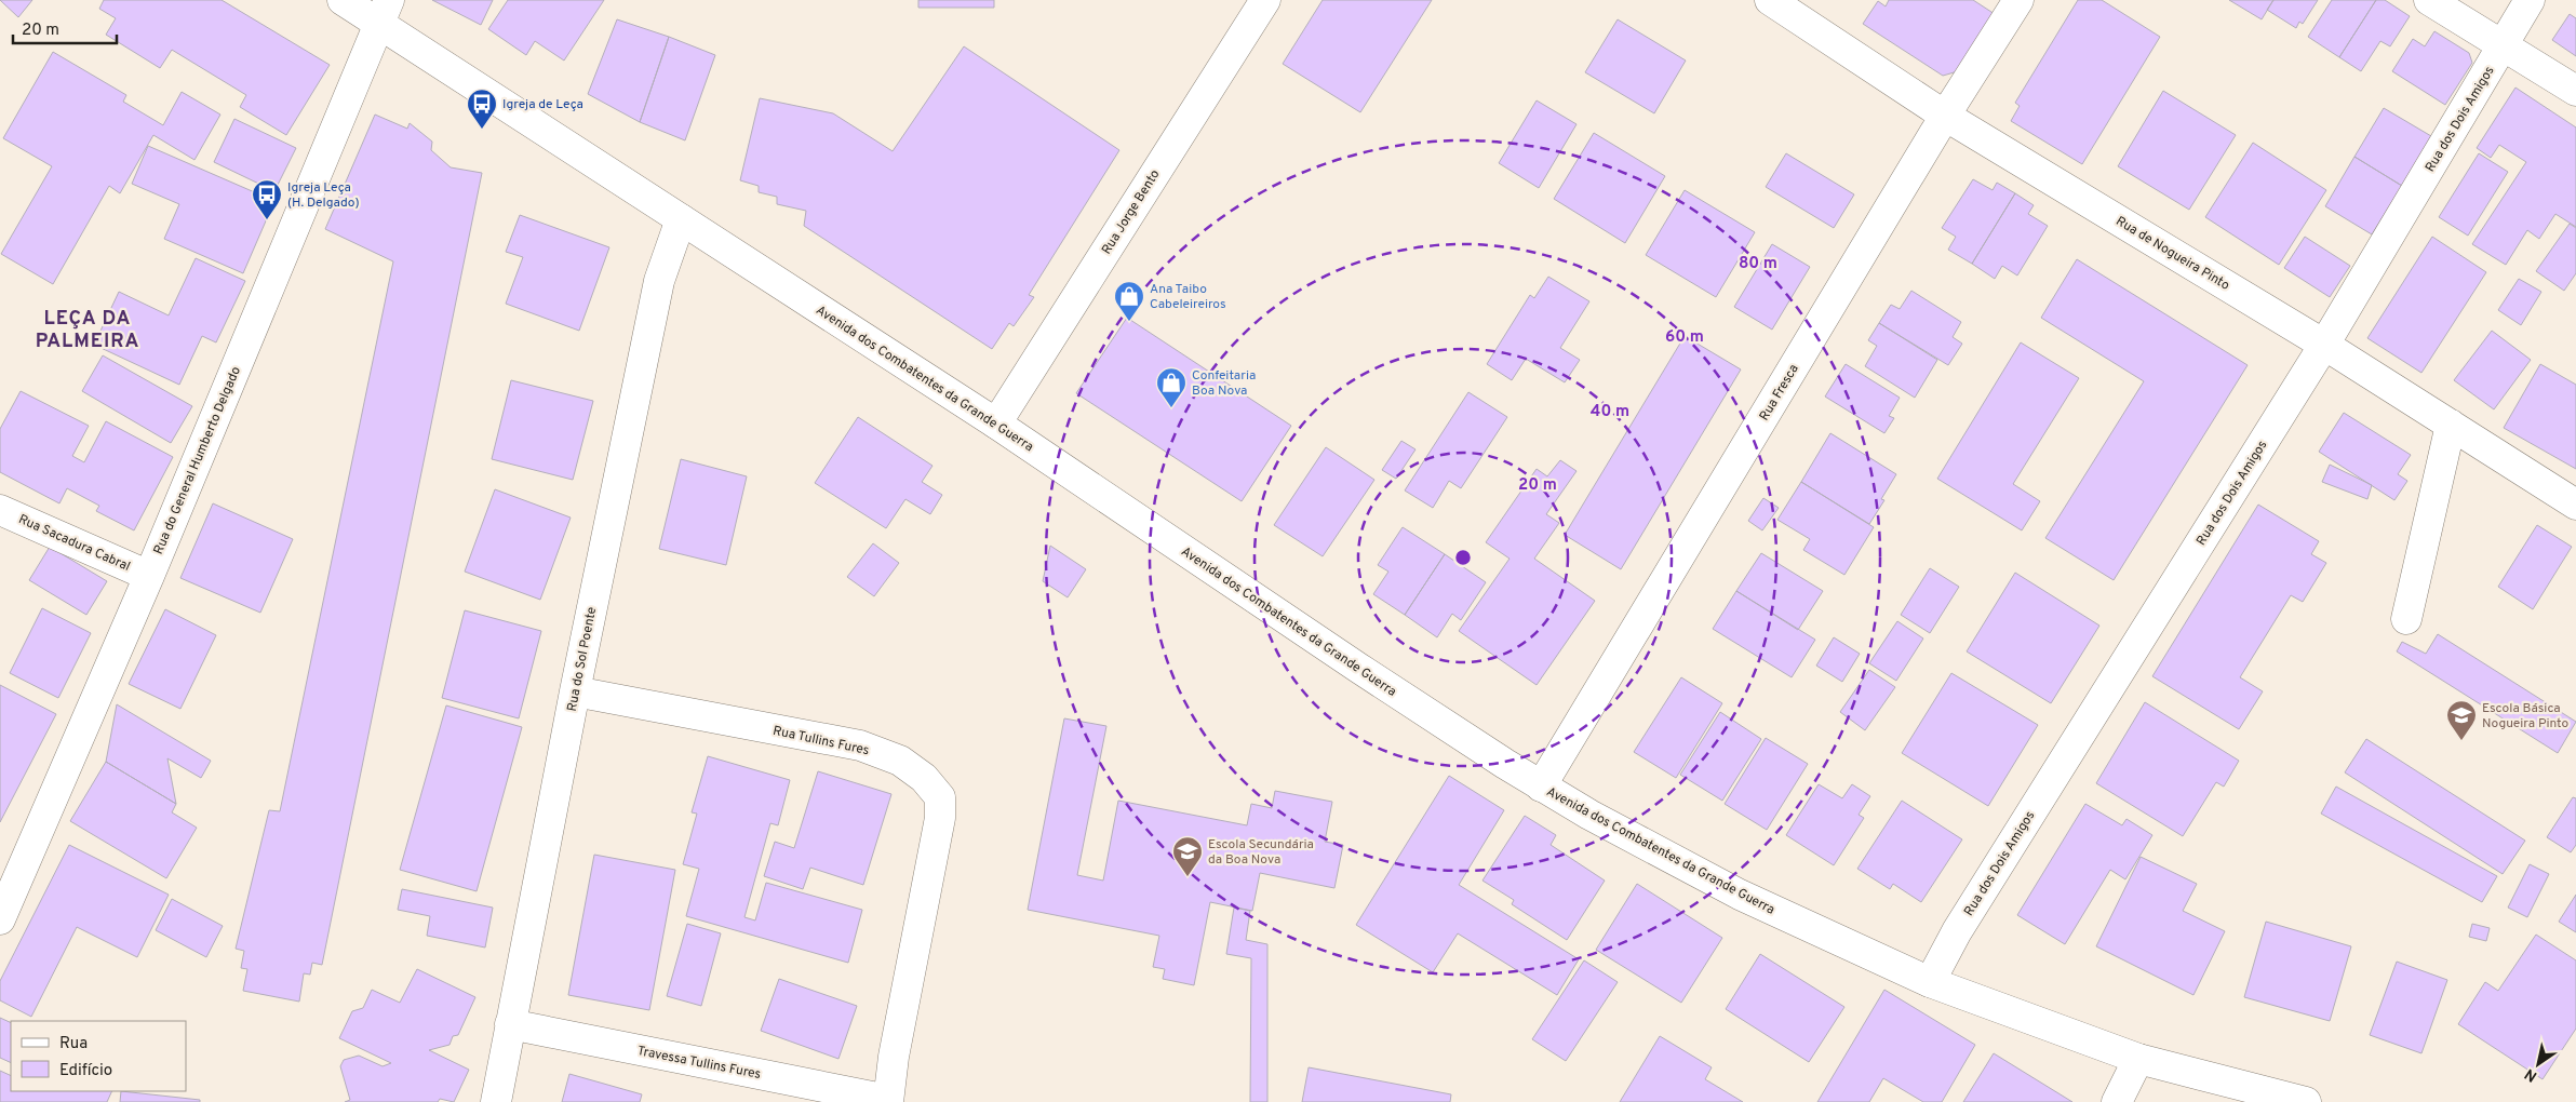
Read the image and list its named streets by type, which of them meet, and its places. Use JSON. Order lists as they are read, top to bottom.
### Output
{
  "streets": {
    "street": [
      "Rua dos Dois Amigos",
      "Rua Jorge Bento",
      "Rua de Nogueira Pinto",
      "Avenida dos Combatentes da Grande Guerra",
      "Rua Fresca",
      "Rua do General Humberto Delgado",
      "Rua Sacadura Cabral",
      "Rua do Sol Poente",
      "Rua Tullins Fures",
      "Travessa Tullins Fures"
    ]
  },
  "crossings": [
    ["Rua dos Dois Amigos", "Rua de Nogueira Pinto"],
    ["Rua dos Dois Amigos", "Avenida dos Combatentes da Grande Guerra"],
    ["Rua Jorge Bento", "Avenida dos Combatentes da Grande Guerra"],
    ["Rua de Nogueira Pinto", "Rua Fresca"],
    ["Avenida dos Combatentes da Grande Guerra", "Rua Fresca"],
    ["Avenida dos Combatentes da Grande Guerra", "Rua do General Humberto Delgado"],
    ["Avenida dos Combatentes da Grande Guerra", "Rua do Sol Poente"],
    ["Rua do General Humberto Delgado", "Rua Sacadura Cabral"],
    ["Rua do Sol Poente", "Rua Tullins Fures"],
    ["Rua do Sol Poente", "Travessa Tullins Fures"],
    ["Rua Tullins Fures", "Travessa Tullins Fures"]
  ],
  "districts": ["LEÇA DA PALMEIRA"],
  "places": {
    "bus stop": ["Igreja de Leça", "Igreja Leça (H. Delgado)"],
    "shop": ["Ana Taibo Cabeleireiros", "Confeitaria Boa Nova"],
    "school or university": ["Escola Básica Nogueira Pinto", "Escola Secundária da Boa Nova"]
  },
  "legend": ["Rua", "Edifício"],
  "scale_bar": "20 m",
  "north": "bottom left",
  "rings": [
    "80 m",
    "60 m",
    "40 m",
    "20 m"
  ]
}
